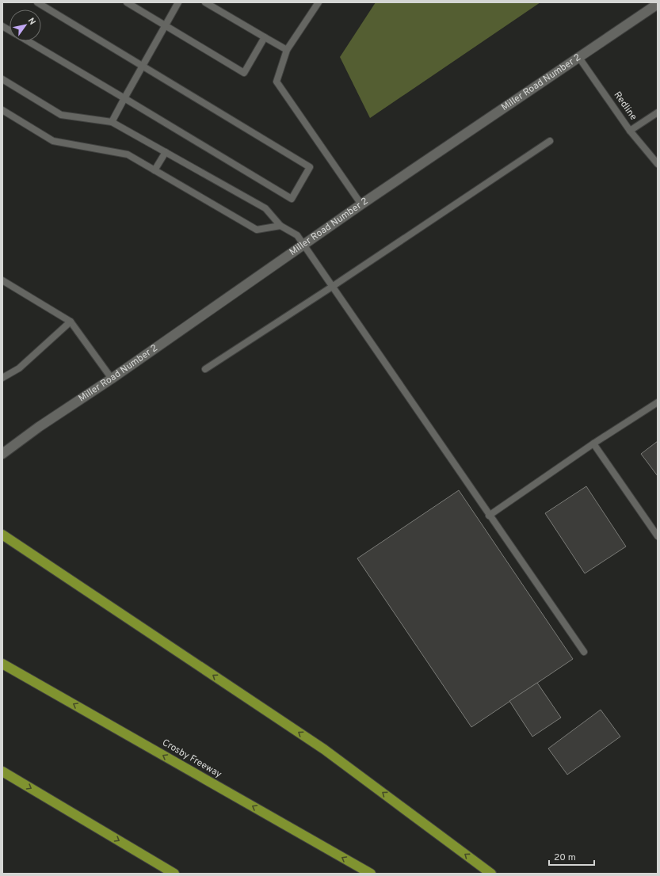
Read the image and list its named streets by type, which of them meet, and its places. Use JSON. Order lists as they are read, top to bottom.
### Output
{
  "streets": {
    "highway": ["Crosby Freeway"],
    "main road": ["Miller Road Number 2"],
    "lane": ["Redline"]
  },
  "crossings": [
    ["Miller Road Number 2", "Redline"]
  ],
  "one_way": ["Crosby Freeway"],
  "scale_bar": "20 m",
  "north": "top right"
}
